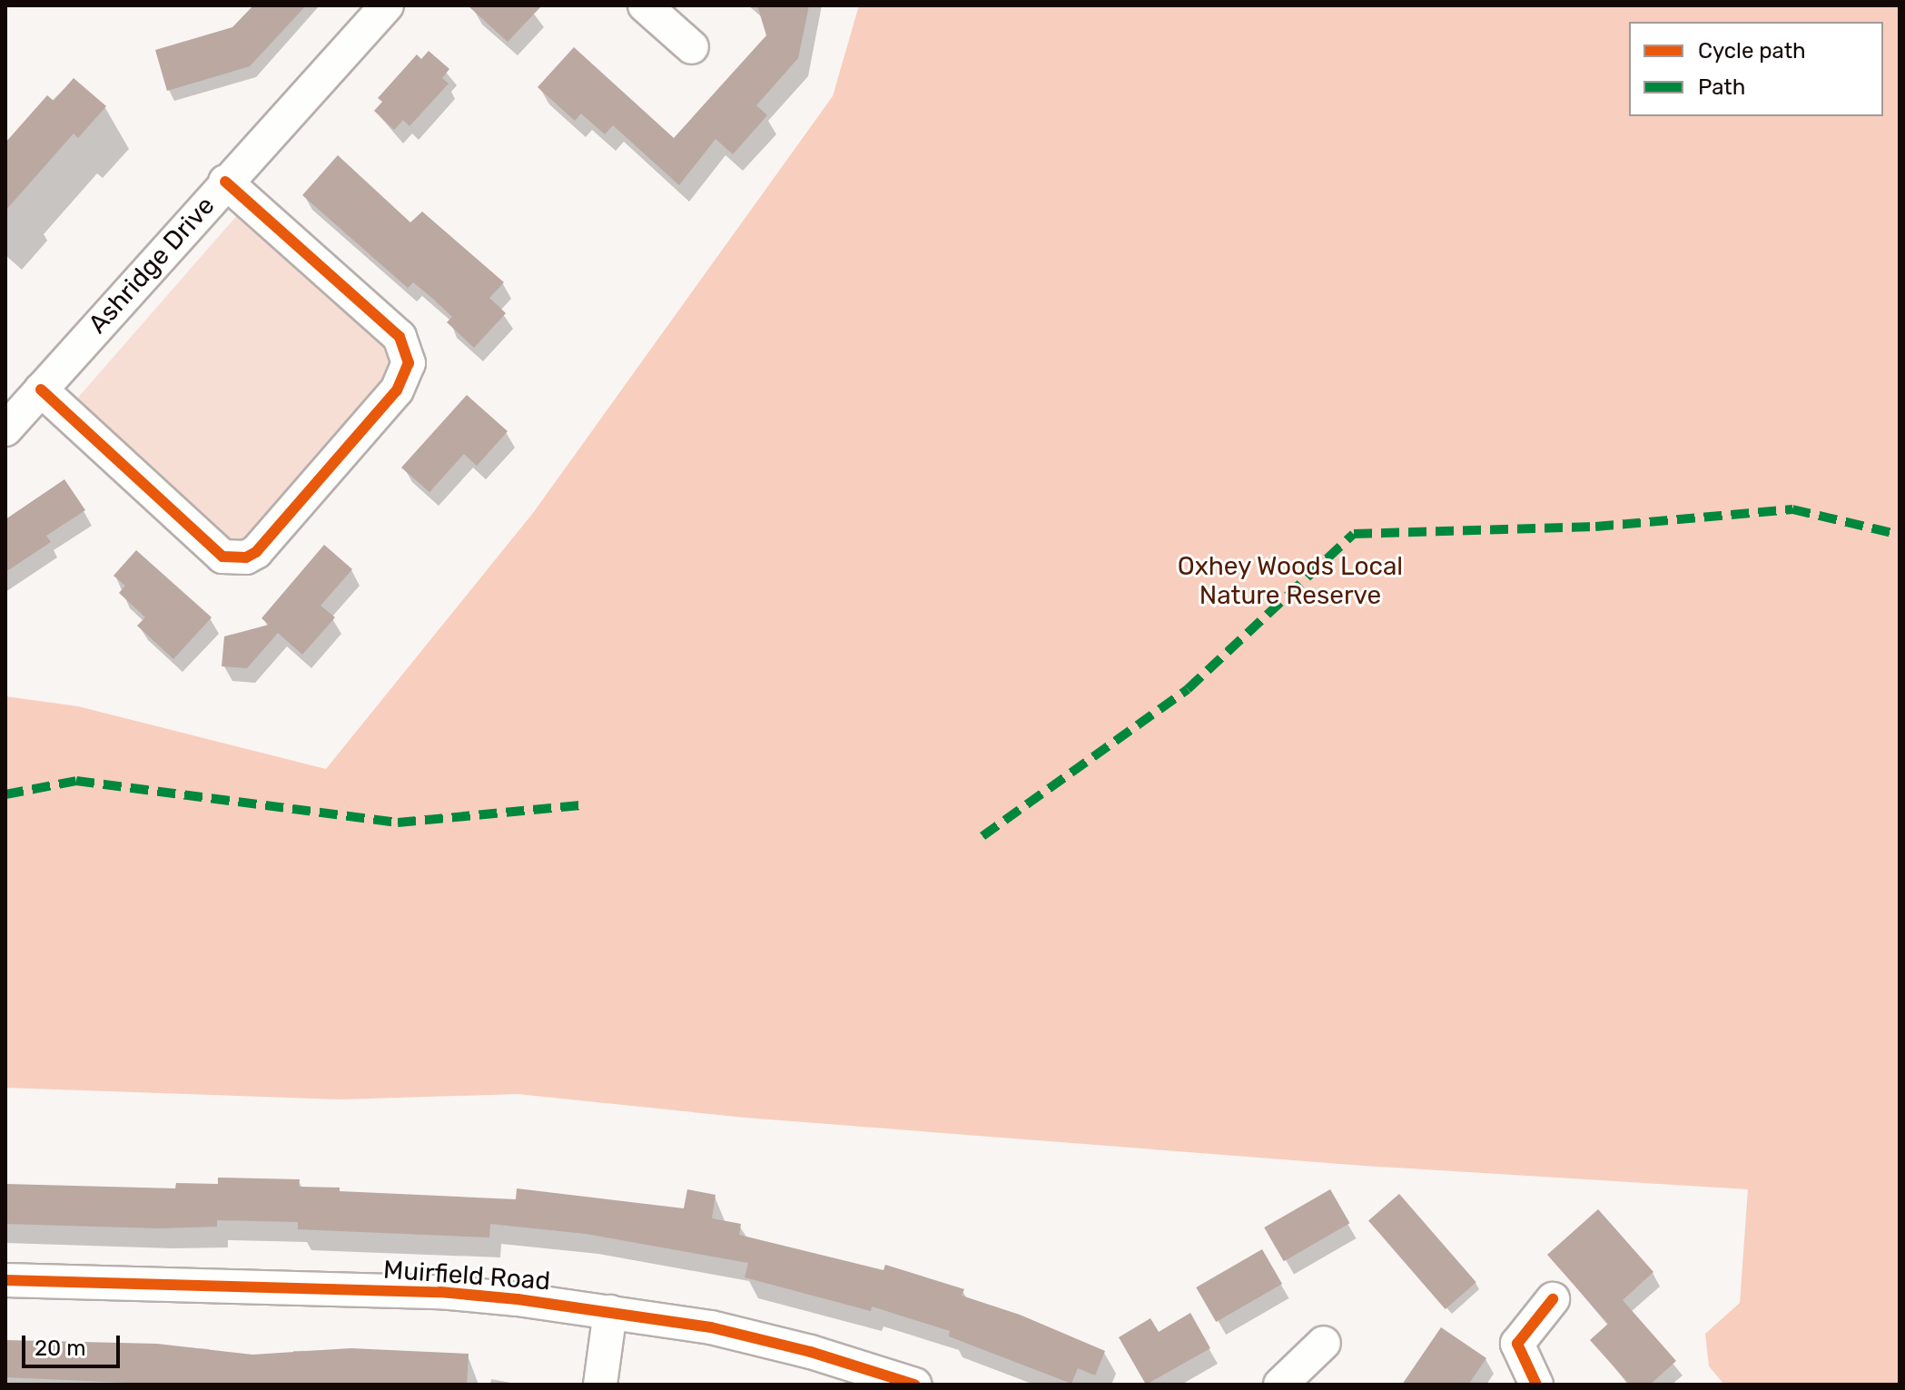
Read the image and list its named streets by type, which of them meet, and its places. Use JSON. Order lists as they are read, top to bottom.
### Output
{
  "streets": {
    "street": ["Ashridge Drive", "Muirfield Road"]
  },
  "parks": ["Oxhey Woods Local Nature Reserve"],
  "legend": ["Cycle path", "Path"],
  "scale_bar": "20 m"
}
